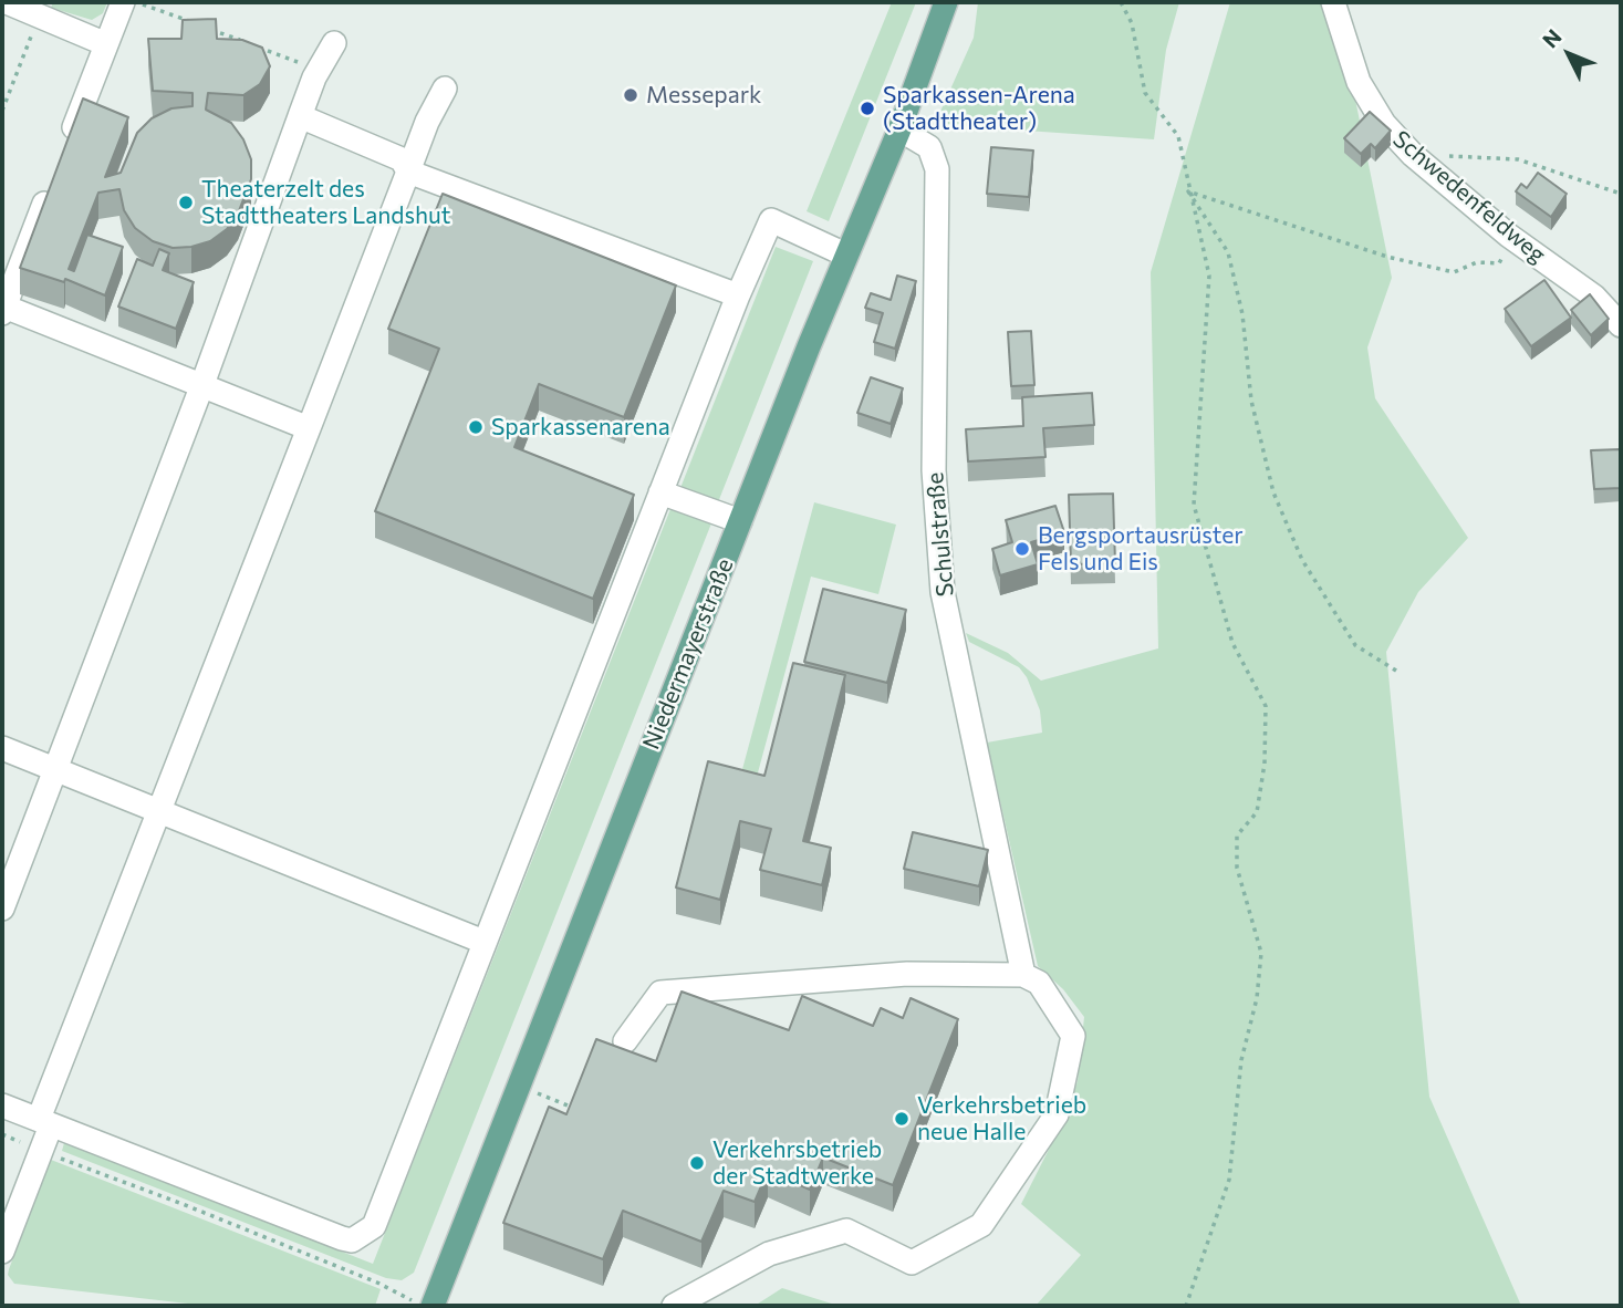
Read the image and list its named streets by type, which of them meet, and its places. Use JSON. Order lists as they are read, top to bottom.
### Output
{
  "streets": {
    "main road": ["Niedermayerstraße"],
    "street": ["Schwedenfeldweg", "Schulstraße"]
  },
  "crossings": [
    ["Schulstraße", "Niedermayerstraße"]
  ],
  "places": [
    "Messepark",
    "Sparkassen-Arena (Stadttheater)",
    "Theaterzelt des Stadttheaters Landshut",
    "Sparkassenarena",
    "Bergsportausrüster Fels und Eis",
    "Verkehrsbetrieb neue Halle",
    "Verkehrsbetrieb der Stadtwerke"
  ],
  "north": "top left"
}
